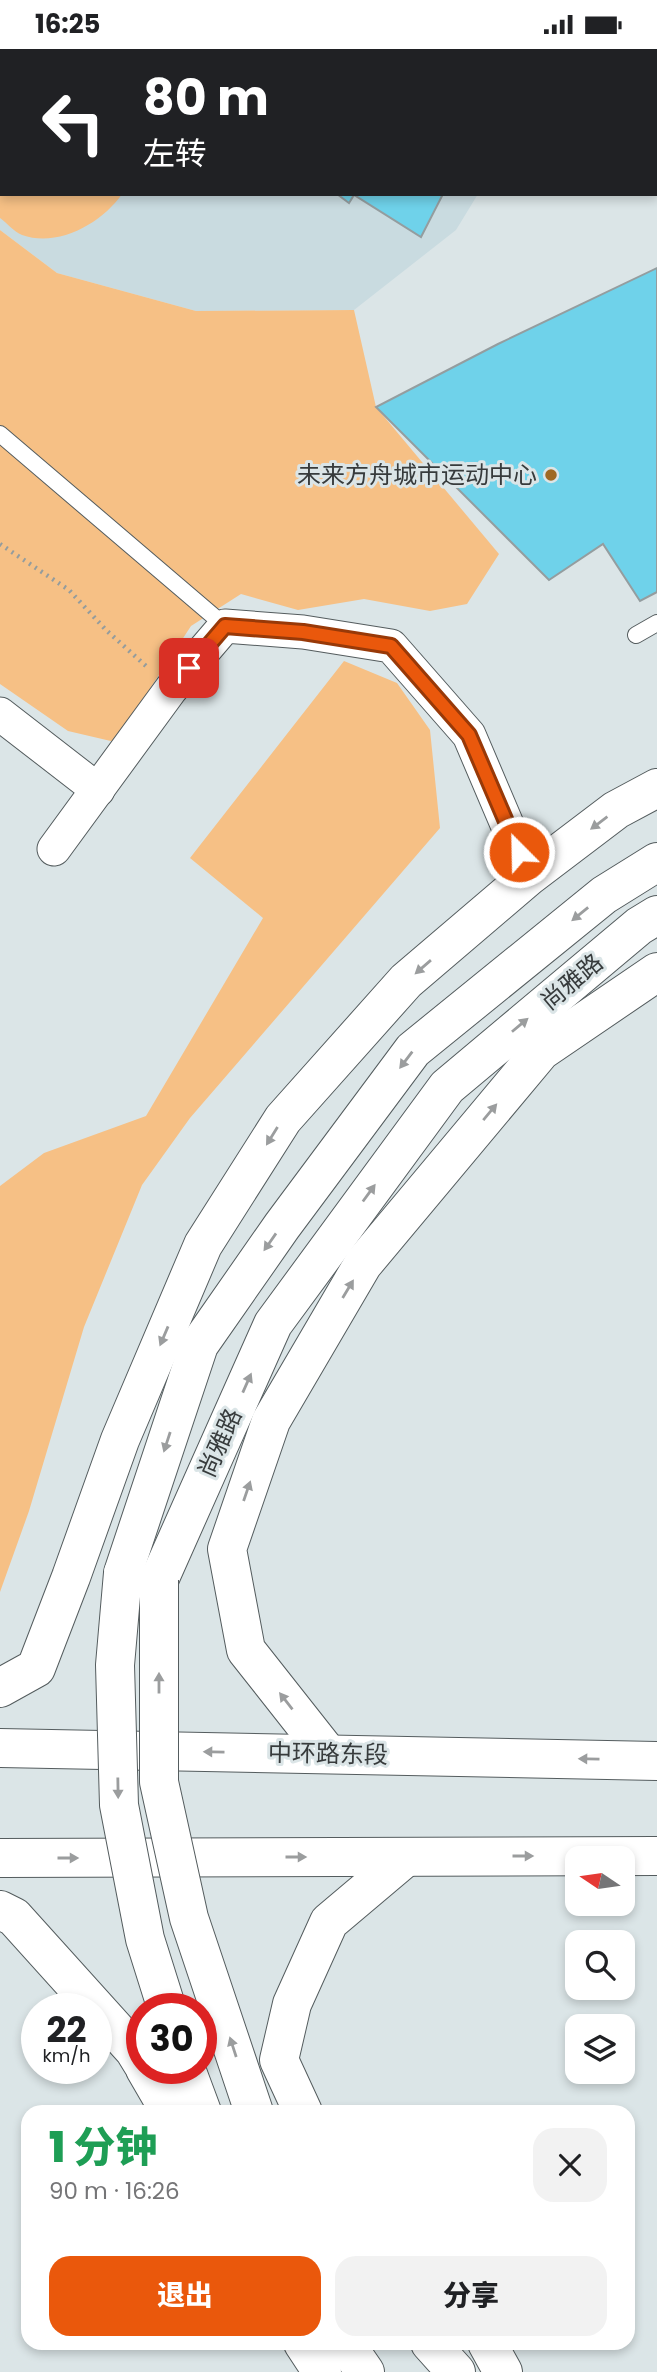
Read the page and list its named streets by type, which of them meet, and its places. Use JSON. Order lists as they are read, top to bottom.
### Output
{
  "streets": {
    "main road": ["尚雅路", "中环路东段"]
  },
  "places": ["未来方舟城市运动中心"],
  "north": "left",
  "page": {
    "status": "16:25",
    "turn": ["80 m", "左转"],
    "speed": "22 km/h",
    "limit": "30",
    "heading": ["1 分钟", "90 m · 16:26"],
    "buttons": ["退出", "分享"]
  }
}
